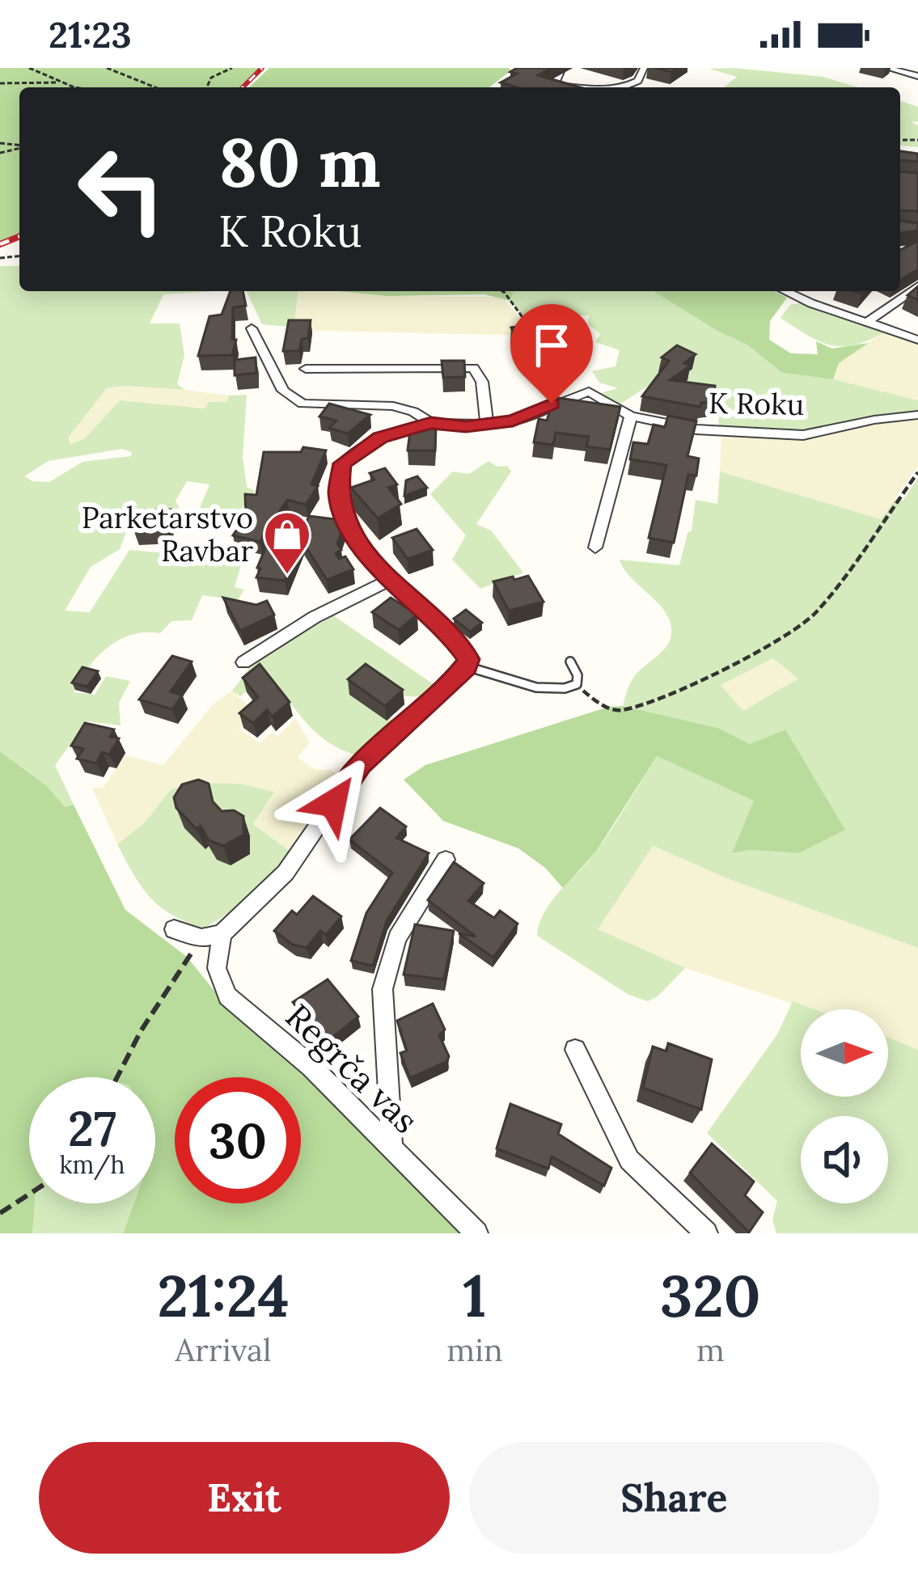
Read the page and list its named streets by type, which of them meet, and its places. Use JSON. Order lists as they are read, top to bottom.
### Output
{
  "streets": {
    "street": ["K Roku", "Regrča vas"]
  },
  "places": {
    "shop": ["Parketarstvo Ravbar"]
  },
  "north": "right",
  "page": {
    "status": "21:23",
    "turn": ["80 m", "K Roku"],
    "speed": "27 km/h",
    "limit": "30",
    "eta": [
      "21:24",
      "Arrival",
      "1",
      "min",
      "320",
      "m"
    ],
    "buttons": ["Exit", "Share"]
  }
}
